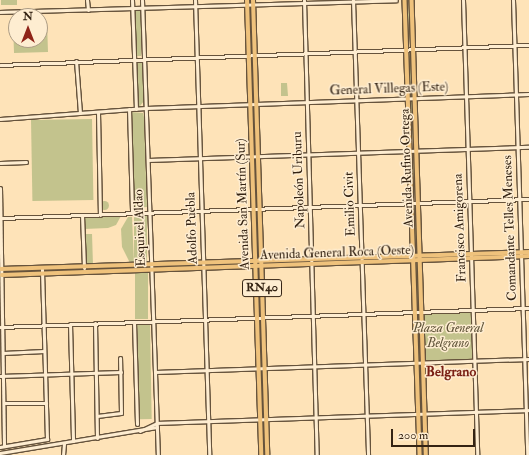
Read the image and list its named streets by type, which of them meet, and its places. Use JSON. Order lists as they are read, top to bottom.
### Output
{
  "streets": {
    "highway": ["Avenida San Martín (Sur)", "RN40"],
    "main road": ["Avenida Rufino Ortega", "Avenida General Roca (Oeste)"],
    "street": [
      "General Villegas (Este)",
      "Napoleón Uriburu",
      "Emilio Civit",
      "Esquivel Aldao",
      "Adolfo Puebla",
      "Francisco Amigorena",
      "Comandante Telles Meneses"
    ]
  },
  "crossings": [
    ["General Villegas (Este)", "Avenida Rufino Ortega"],
    ["General Villegas (Este)", "Napoleón Uriburu"],
    ["General Villegas (Este)", "Avenida San Martín (Sur)"],
    ["General Villegas (Este)", "Emilio Civit"],
    ["General Villegas (Este)", "Esquivel Aldao"],
    ["General Villegas (Este)", "Adolfo Puebla"],
    ["General Villegas (Este)", "Francisco Amigorena"],
    ["General Villegas (Este)", "Comandante Telles Meneses"],
    ["Avenida Rufino Ortega", "Avenida General Roca (Oeste)"],
    ["Napoleón Uriburu", "Avenida General Roca (Oeste)"],
    ["Avenida San Martín (Sur)", "Avenida General Roca (Oeste)"],
    ["Emilio Civit", "Avenida General Roca (Oeste)"],
    ["Esquivel Aldao", "Avenida General Roca (Oeste)"],
    ["Adolfo Puebla", "Avenida General Roca (Oeste)"],
    ["Francisco Amigorena", "Avenida General Roca (Oeste)"],
    ["Comandante Telles Meneses", "Avenida General Roca (Oeste)"]
  ],
  "districts": ["Belgrano"],
  "parks": ["Plaza General Belgrano"],
  "scale_bar": "200 m",
  "north": "top"
}
